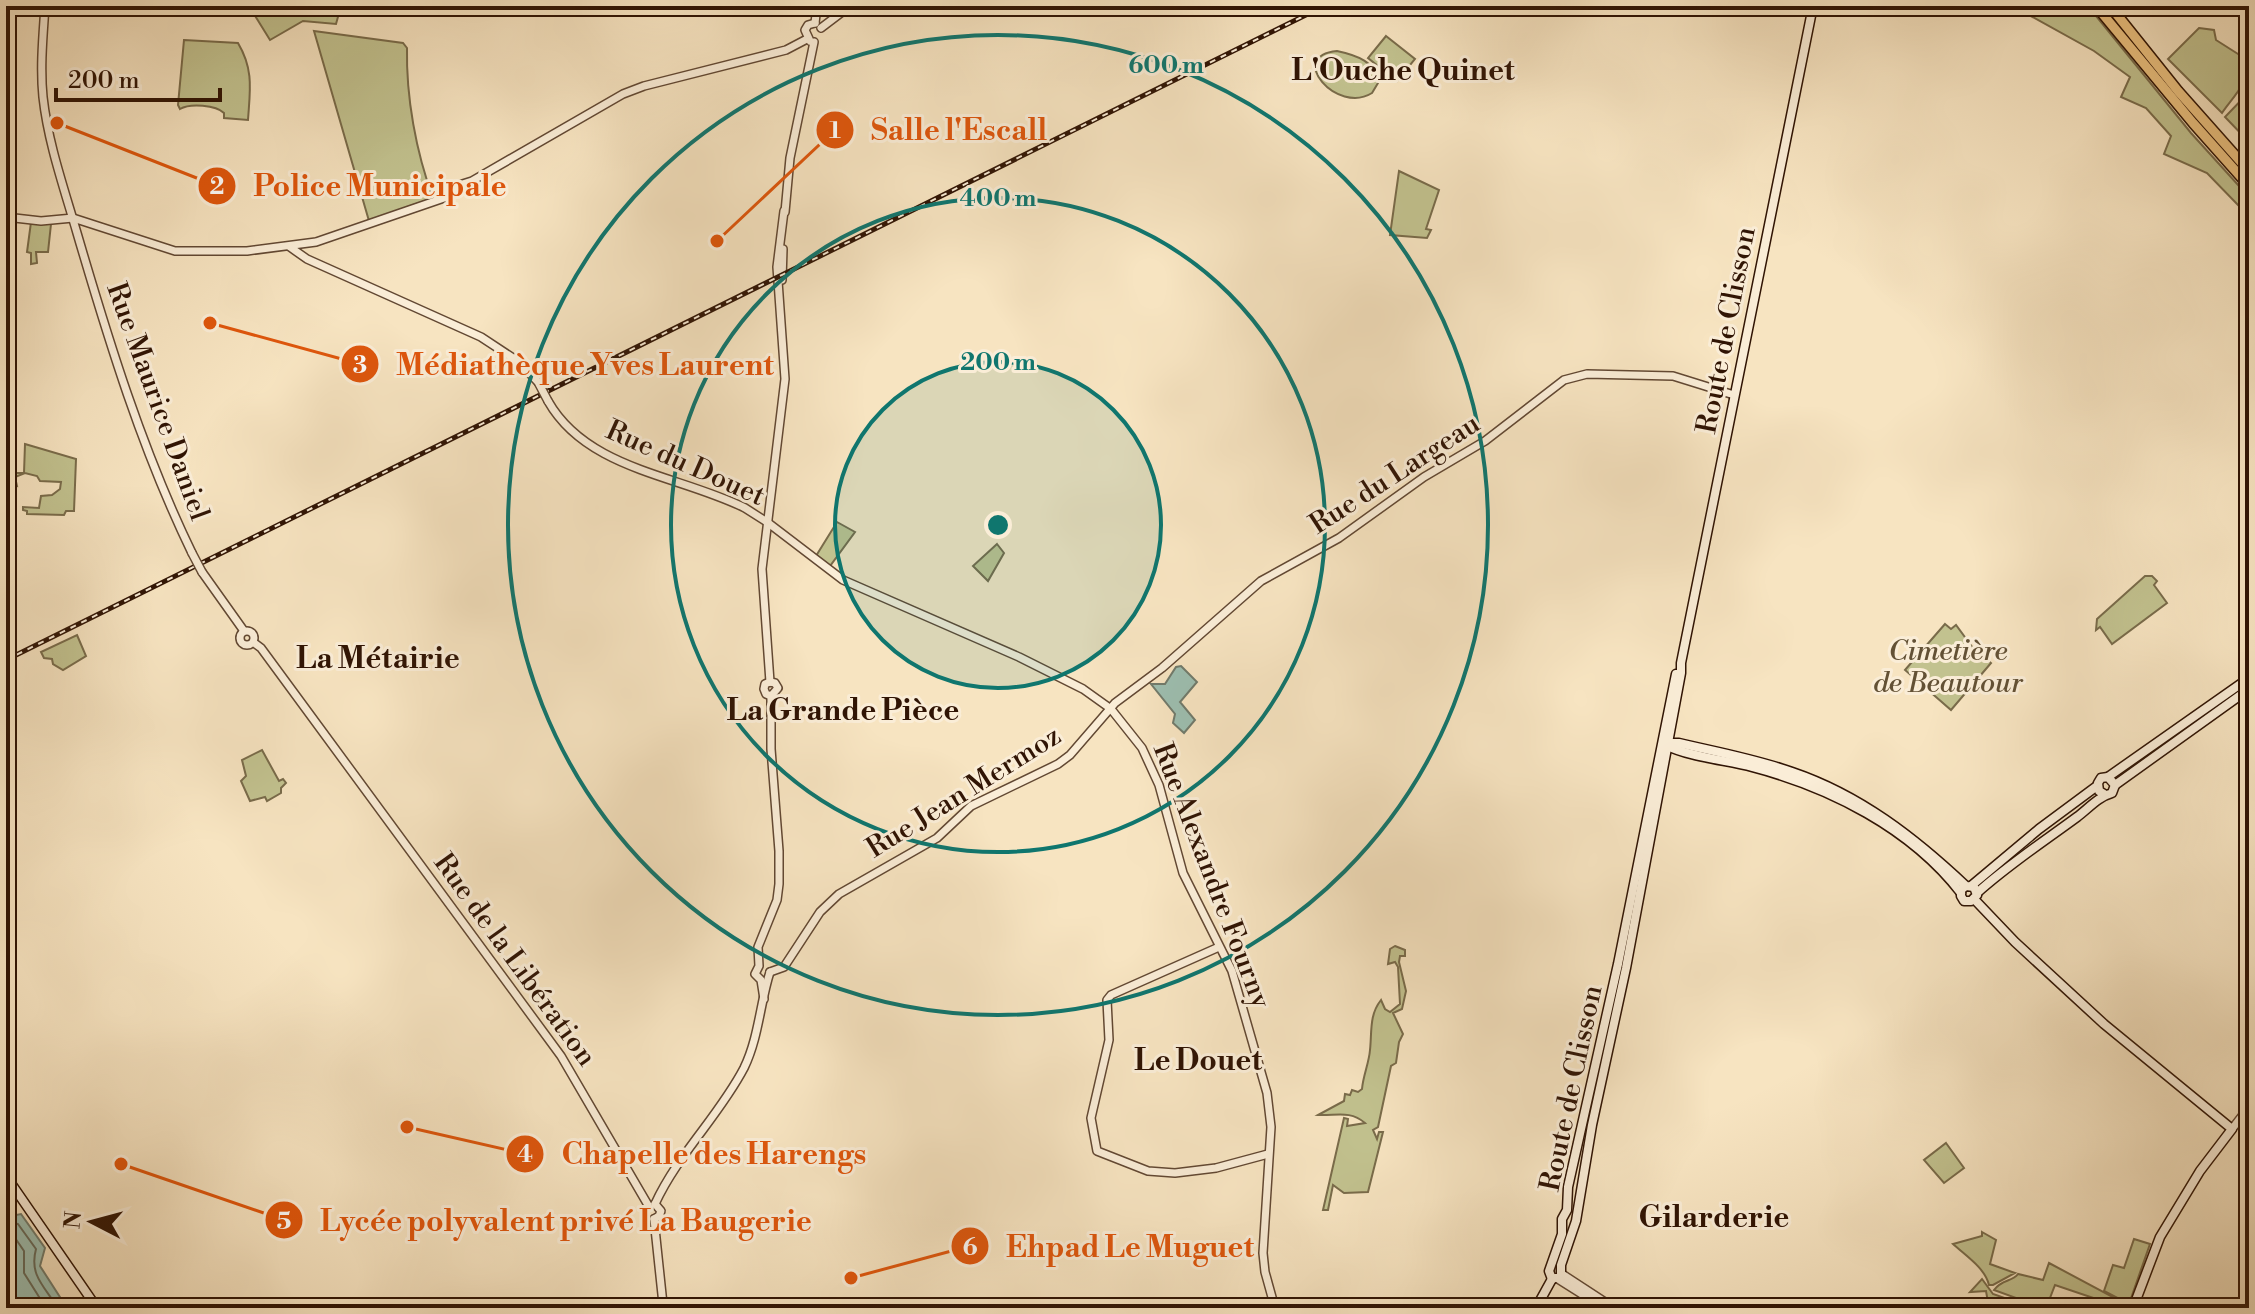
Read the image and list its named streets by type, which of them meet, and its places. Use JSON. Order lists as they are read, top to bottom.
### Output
{
  "streets": {
    "main road": ["Route de Clisson"],
    "street": [
      "Rue Maurice Daniel",
      "Rue du Douet",
      "Rue du Largeau",
      "Rue Jean Mermoz",
      "Rue Alexandre Fourny",
      "Rue de la Libération"
    ]
  },
  "crossings": [
    ["Route de Clisson", "Rue du Largeau"],
    ["Rue Maurice Daniel", "Rue de la Libération"],
    ["Rue du Douet", "Rue du Largeau"],
    ["Rue du Douet", "Rue Jean Mermoz"],
    ["Rue du Douet", "Rue Alexandre Fourny"],
    ["Rue du Largeau", "Rue Jean Mermoz"],
    ["Rue du Largeau", "Rue Alexandre Fourny"],
    ["Rue Jean Mermoz", "Rue Alexandre Fourny"]
  ],
  "districts": [
    "L'Ouche Quinet",
    "La Métairie",
    "La Grande Pièce",
    "Le Douet",
    "Gilarderie"
  ],
  "parks": ["Cimetière de Beautour"],
  "places": [
    "Police Municipale",
    "Salle l'Escall",
    "Médiathèque Yves Laurent",
    "Chapelle des Harengs",
    "Lycée polyvalent privé La Baugerie",
    "Ehpad Le Muguet"
  ],
  "scale_bar": "200 m",
  "north": "left",
  "rings": ["600 m", "400 m", "200 m"]
}
